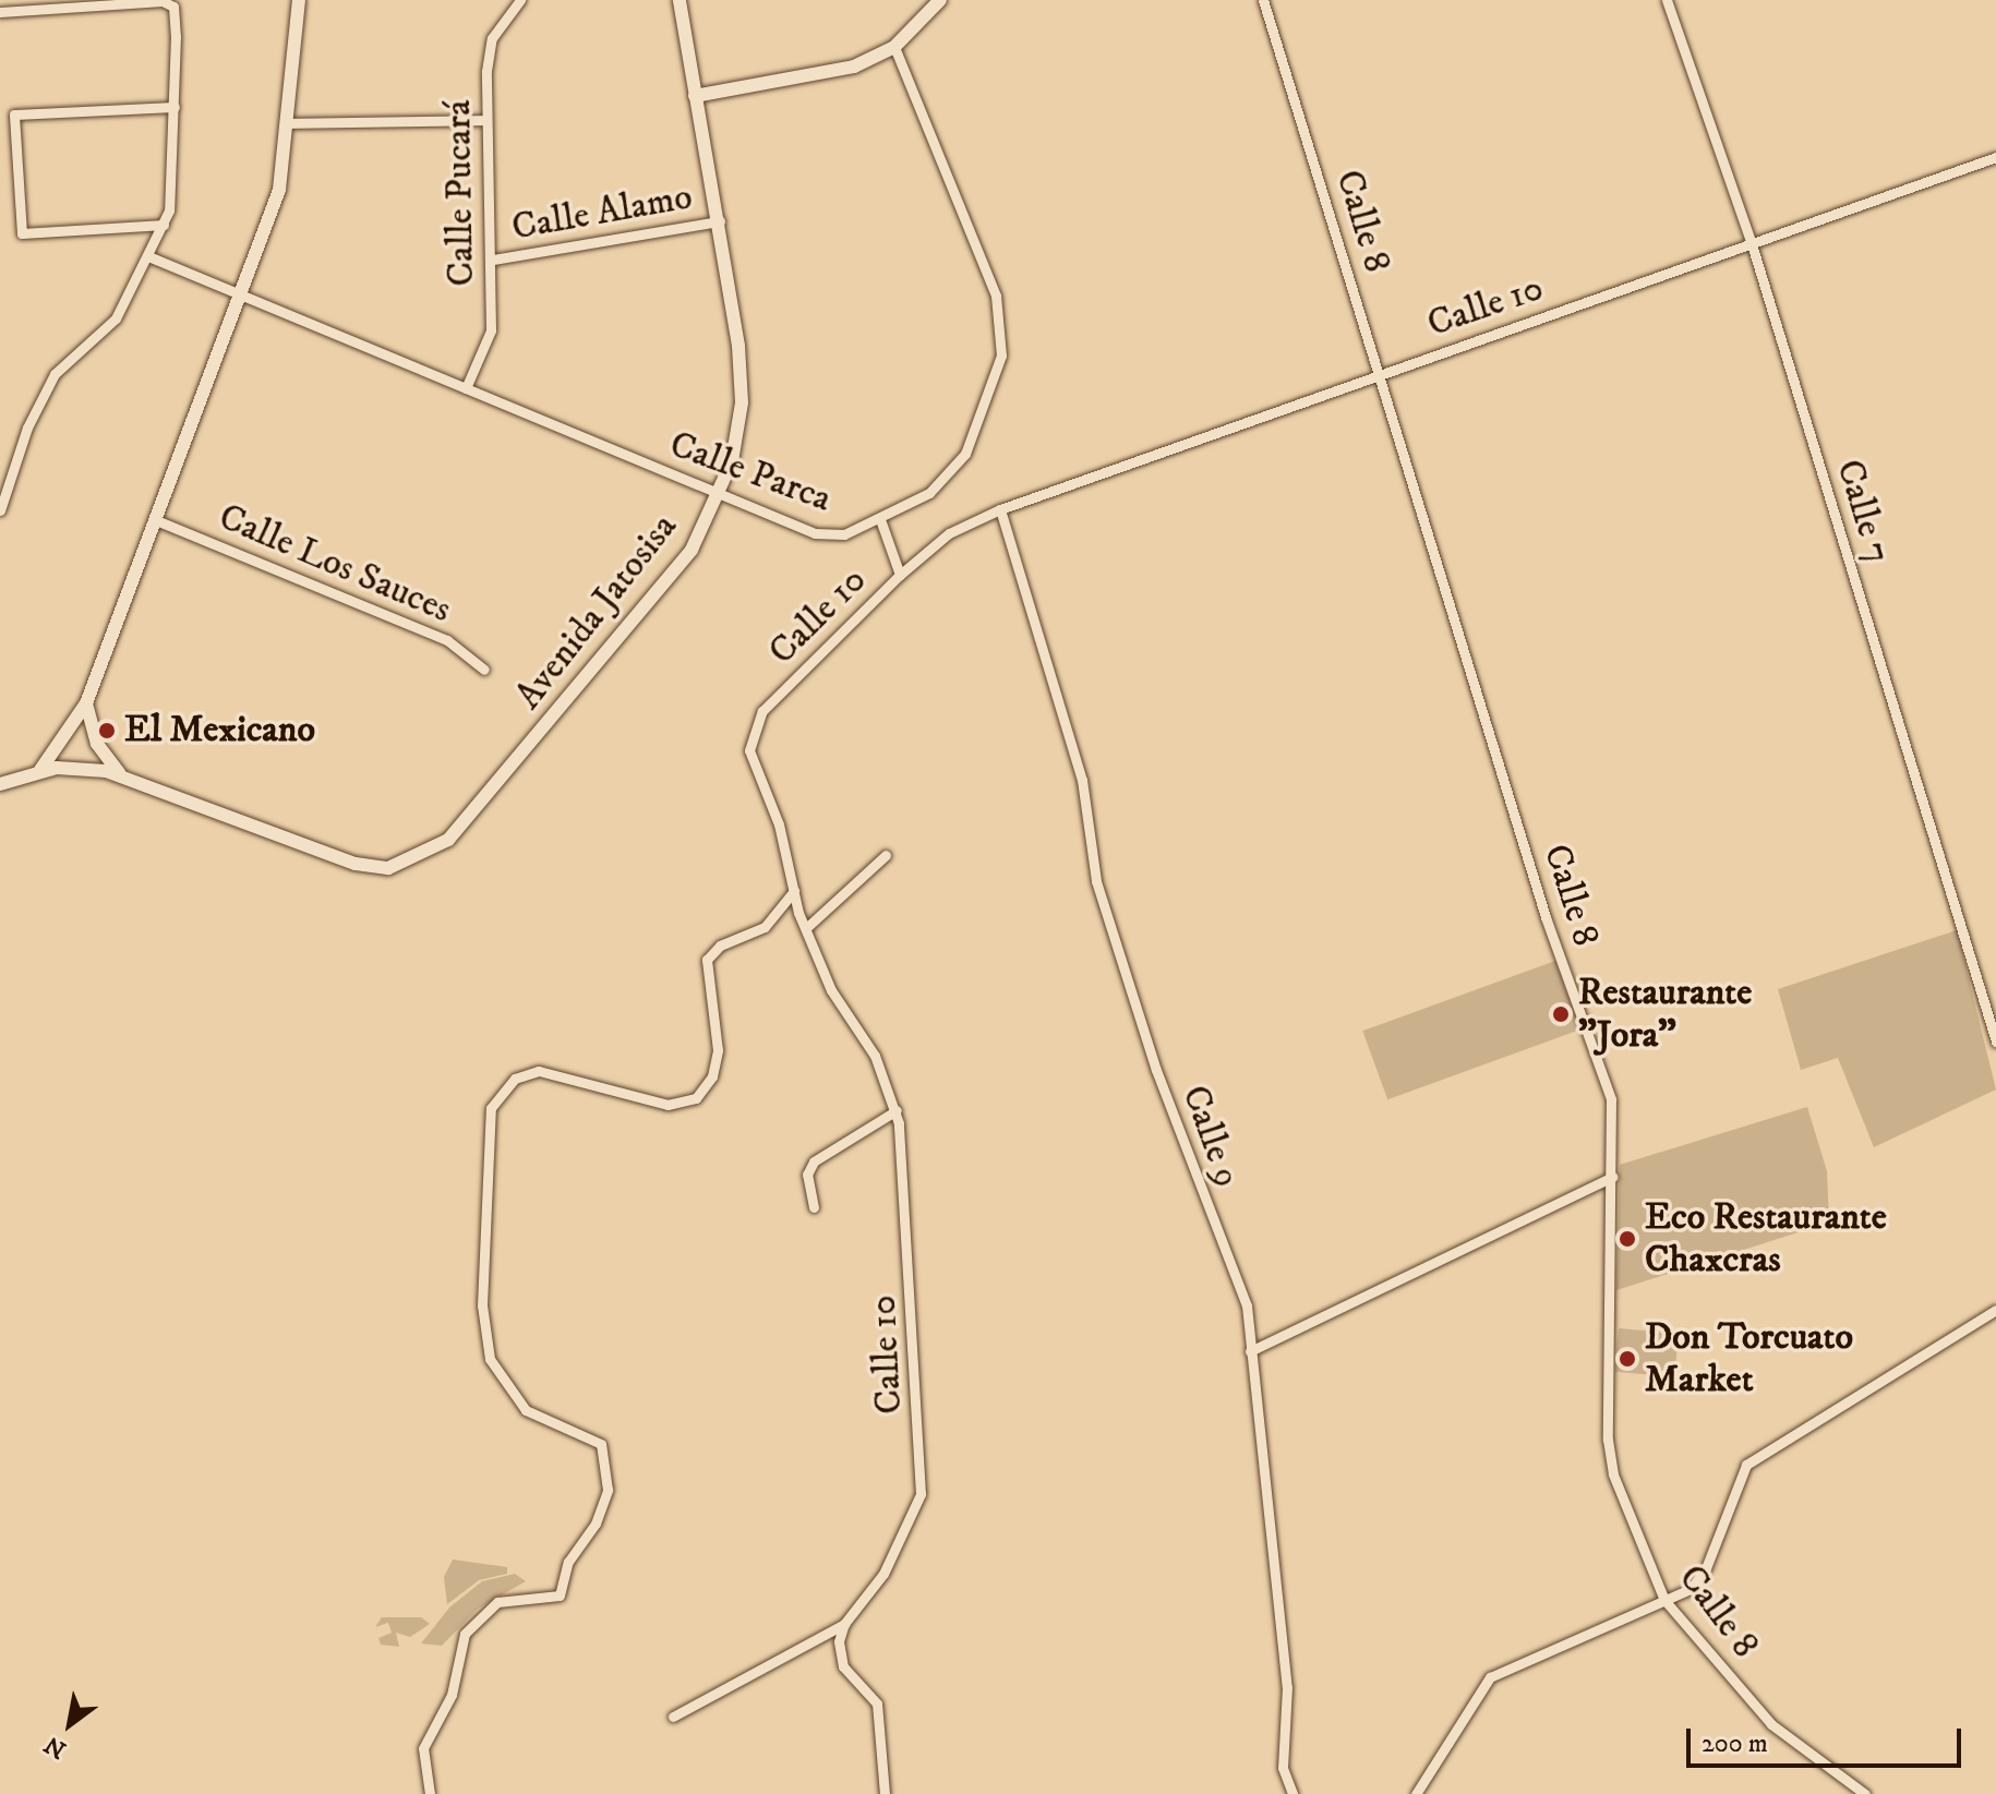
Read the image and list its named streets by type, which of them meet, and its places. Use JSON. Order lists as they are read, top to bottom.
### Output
{
  "streets": {
    "street": [
      "Calle Pucará",
      "Calle Alamo",
      "Calle 8",
      "Calle 10",
      "Calle Parca",
      "Calle 7",
      "Calle Los Sauces",
      "Avenida Jatosisa",
      "Calle 9"
    ]
  },
  "crossings": [
    ["Calle Pucará", "Calle Alamo"],
    ["Calle Pucará", "Calle Parca"],
    ["Calle Alamo", "Avenida Jatosisa"],
    ["Calle 8", "Calle 10"],
    ["Calle 10", "Calle 7"],
    ["Calle 10", "Calle 9"],
    ["Calle Parca", "Avenida Jatosisa"]
  ],
  "places": [
    "El Mexicano",
    "Restaurante \"Jora\"",
    "Eco Restaurante Chaxcras",
    "Don Torcuato Market"
  ],
  "scale_bar": "200 m",
  "north": "bottom left"
}
